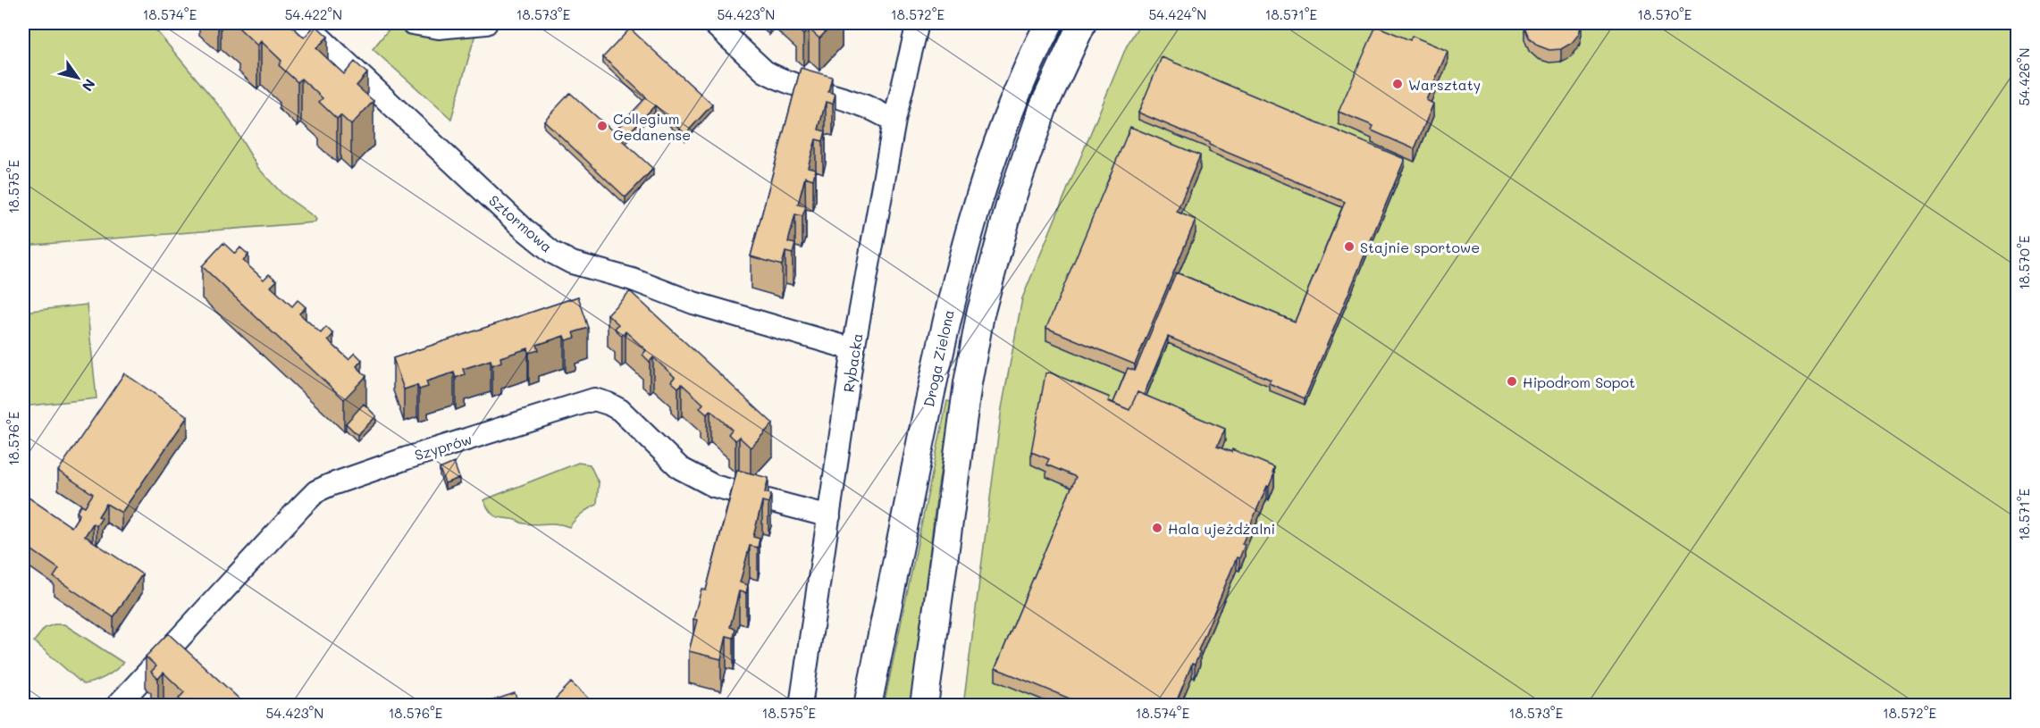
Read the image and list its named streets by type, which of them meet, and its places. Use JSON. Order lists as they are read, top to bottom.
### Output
{
  "streets": {
    "street": [
      "Sztormowa",
      "Droga Zielona",
      "Rybacka",
      "Szyprów"
    ]
  },
  "crossings": [
    ["Sztormowa", "Rybacka"],
    ["Rybacka", "Szyprów"]
  ],
  "places": [
    "Warsztaty",
    "Collegium Gedanense",
    "Stajnie sportowe",
    "Hipodrom Sopot",
    "Hala ujeżdżalni"
  ],
  "north": "bottom right",
  "coordinates": [
    "18.574°E",
    "54.422°N",
    "18.573°E",
    "54.423°N",
    "18.572°E",
    "54.424°N",
    "18.571°E",
    "18.570°E",
    "54.426°N",
    "18.575°E",
    "18.576°E"
  ]
}
